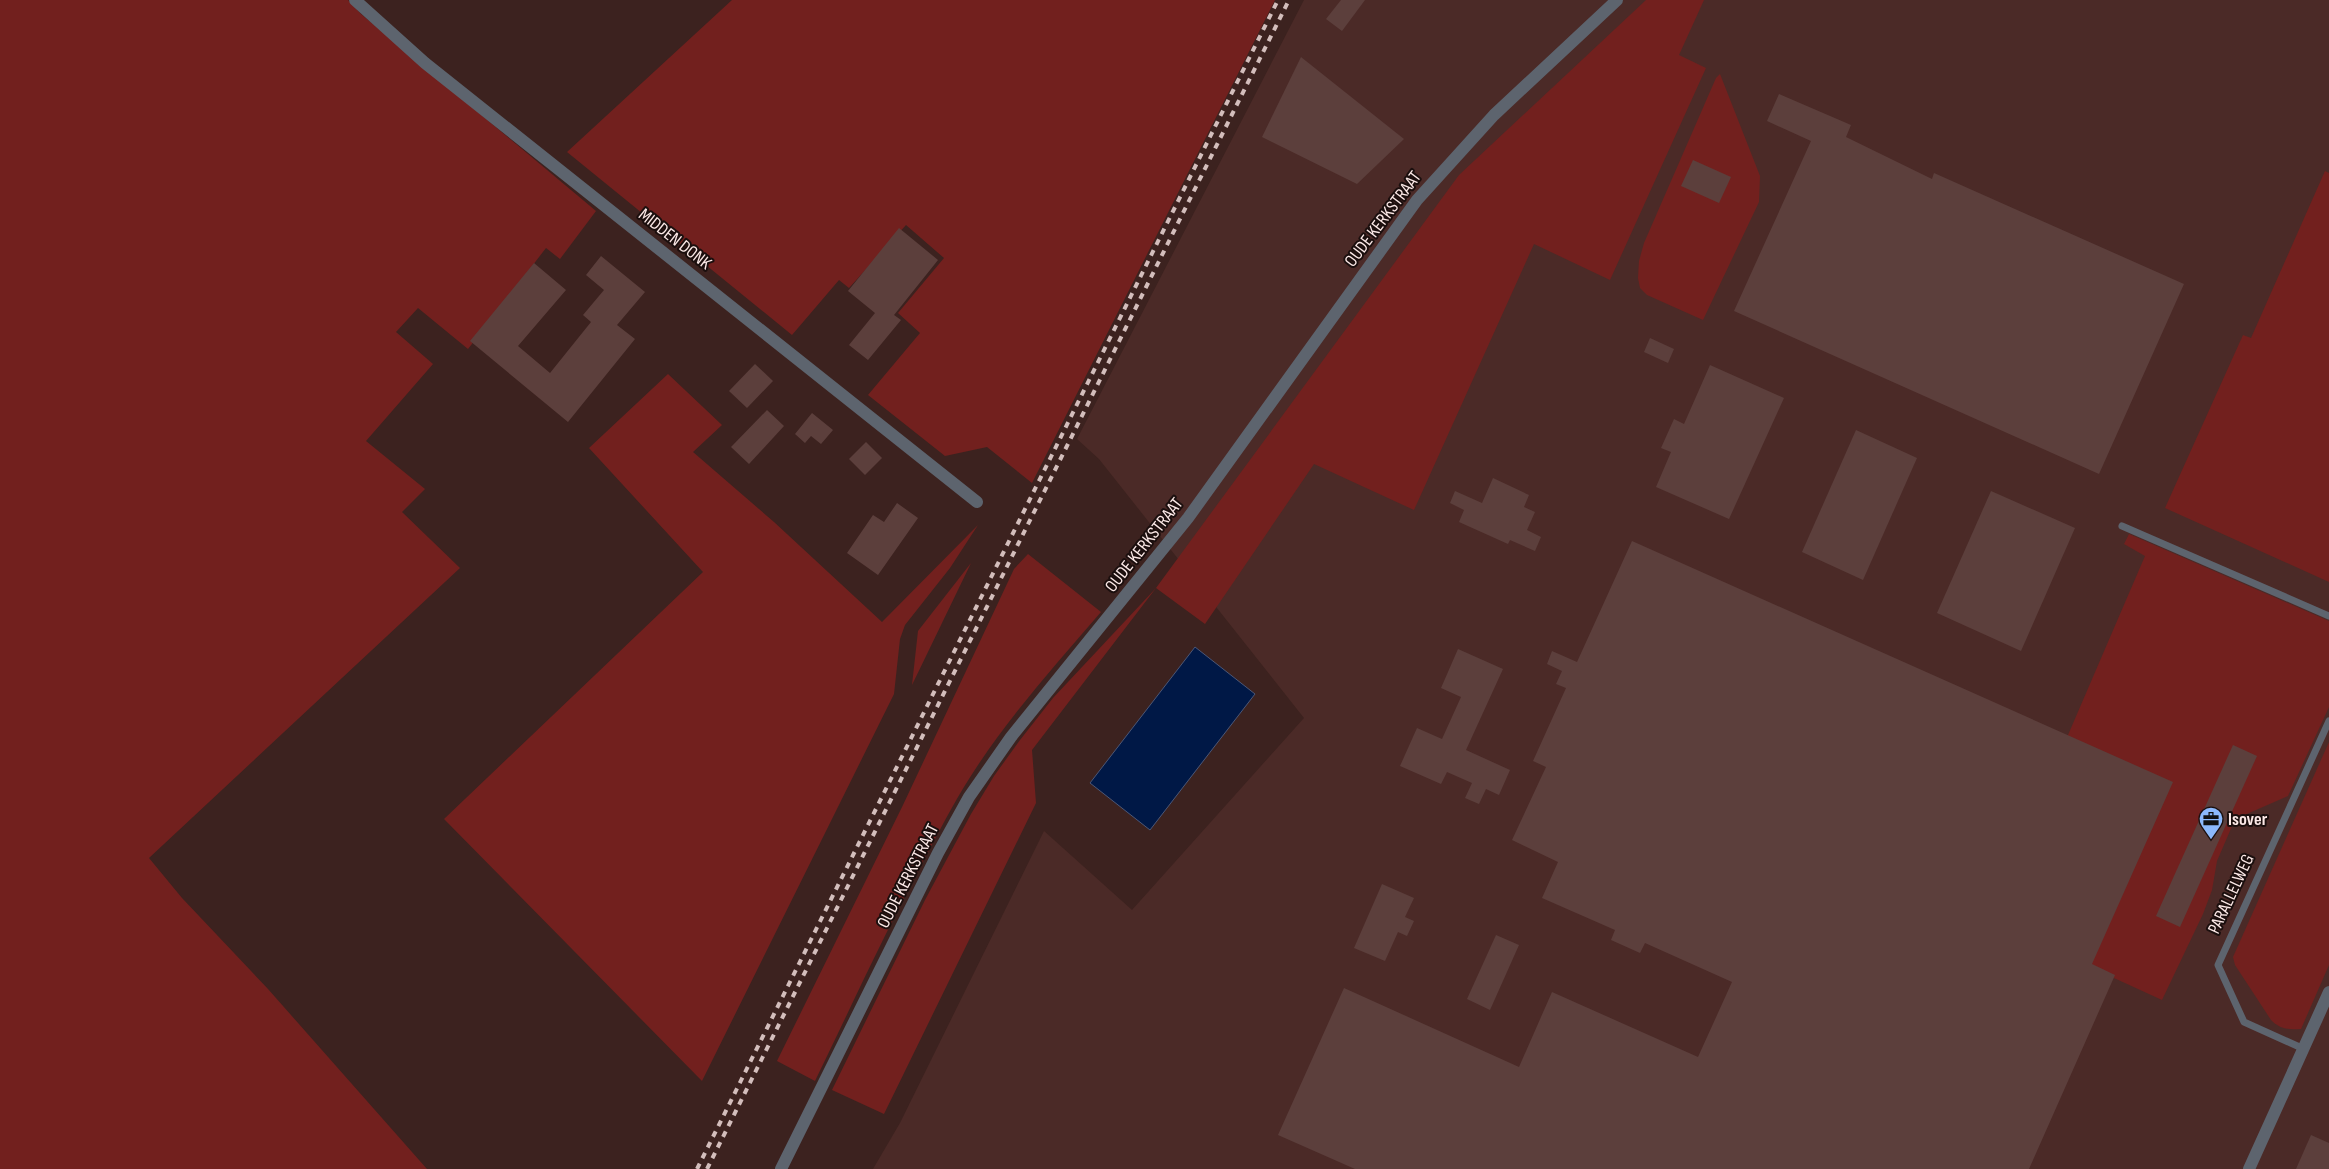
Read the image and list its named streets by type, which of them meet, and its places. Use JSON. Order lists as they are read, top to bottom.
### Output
{
  "streets": {
    "street": ["OUDE KERKSTRAAT", "MIDDEN DONK"],
    "lane": ["PARALLELWEG"]
  },
  "places": {
    "office": ["Isover"]
  }
}
